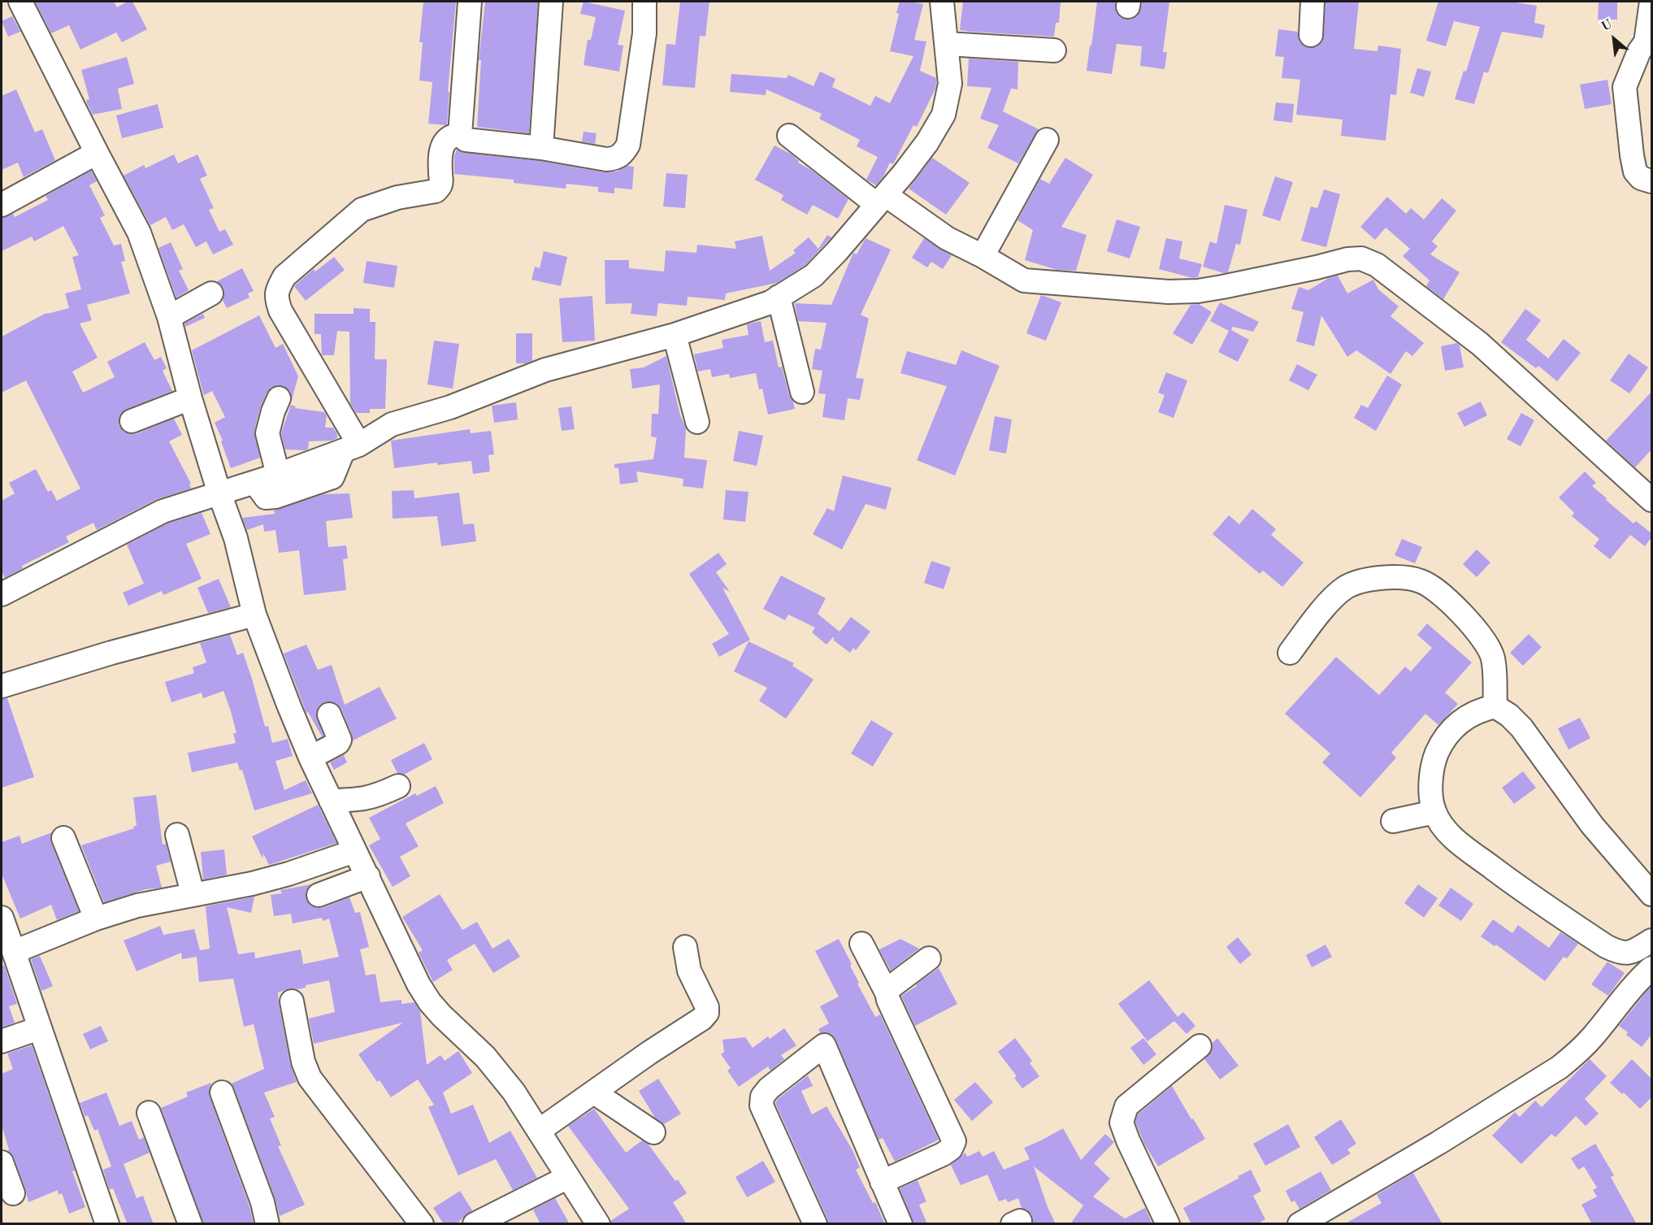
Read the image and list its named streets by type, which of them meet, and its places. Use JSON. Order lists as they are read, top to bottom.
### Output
{
  "north": "top left"
}
